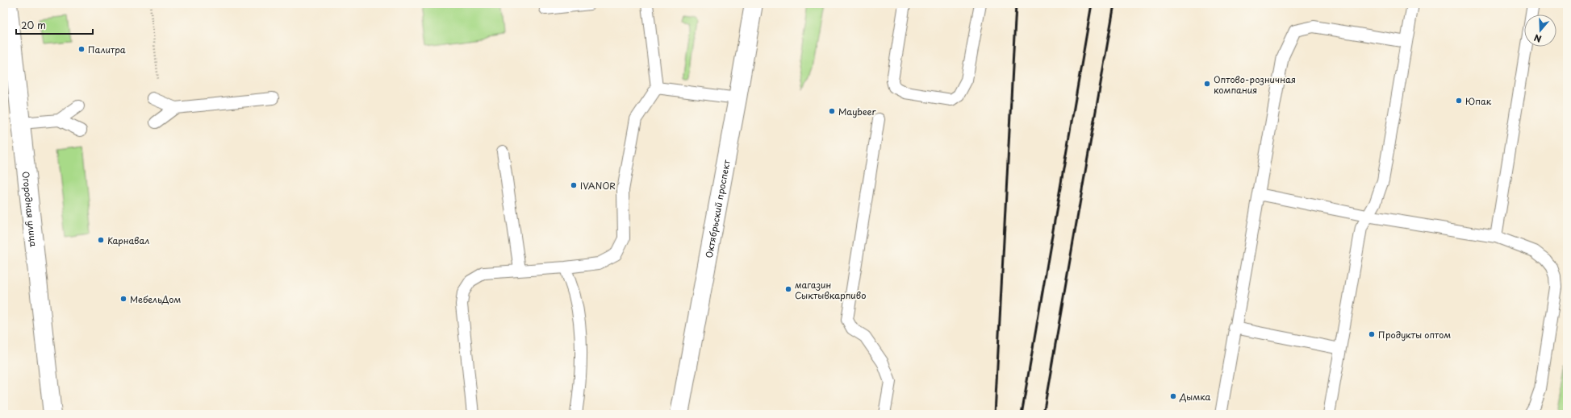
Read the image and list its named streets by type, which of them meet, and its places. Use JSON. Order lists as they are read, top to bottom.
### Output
{
  "streets": {
    "main road": ["Огородная улица", "Октябрьский проспект"]
  },
  "places": [
    "Палитра",
    "Оптово-розничная компания",
    "Юпак",
    "Maybeer",
    "IVANOR",
    "Карнавал",
    "магазин Сыктывкарпиво",
    "МебельДом",
    "Продукты оптом",
    "Дымка"
  ],
  "scale_bar": "20 m",
  "north": "bottom"
}
